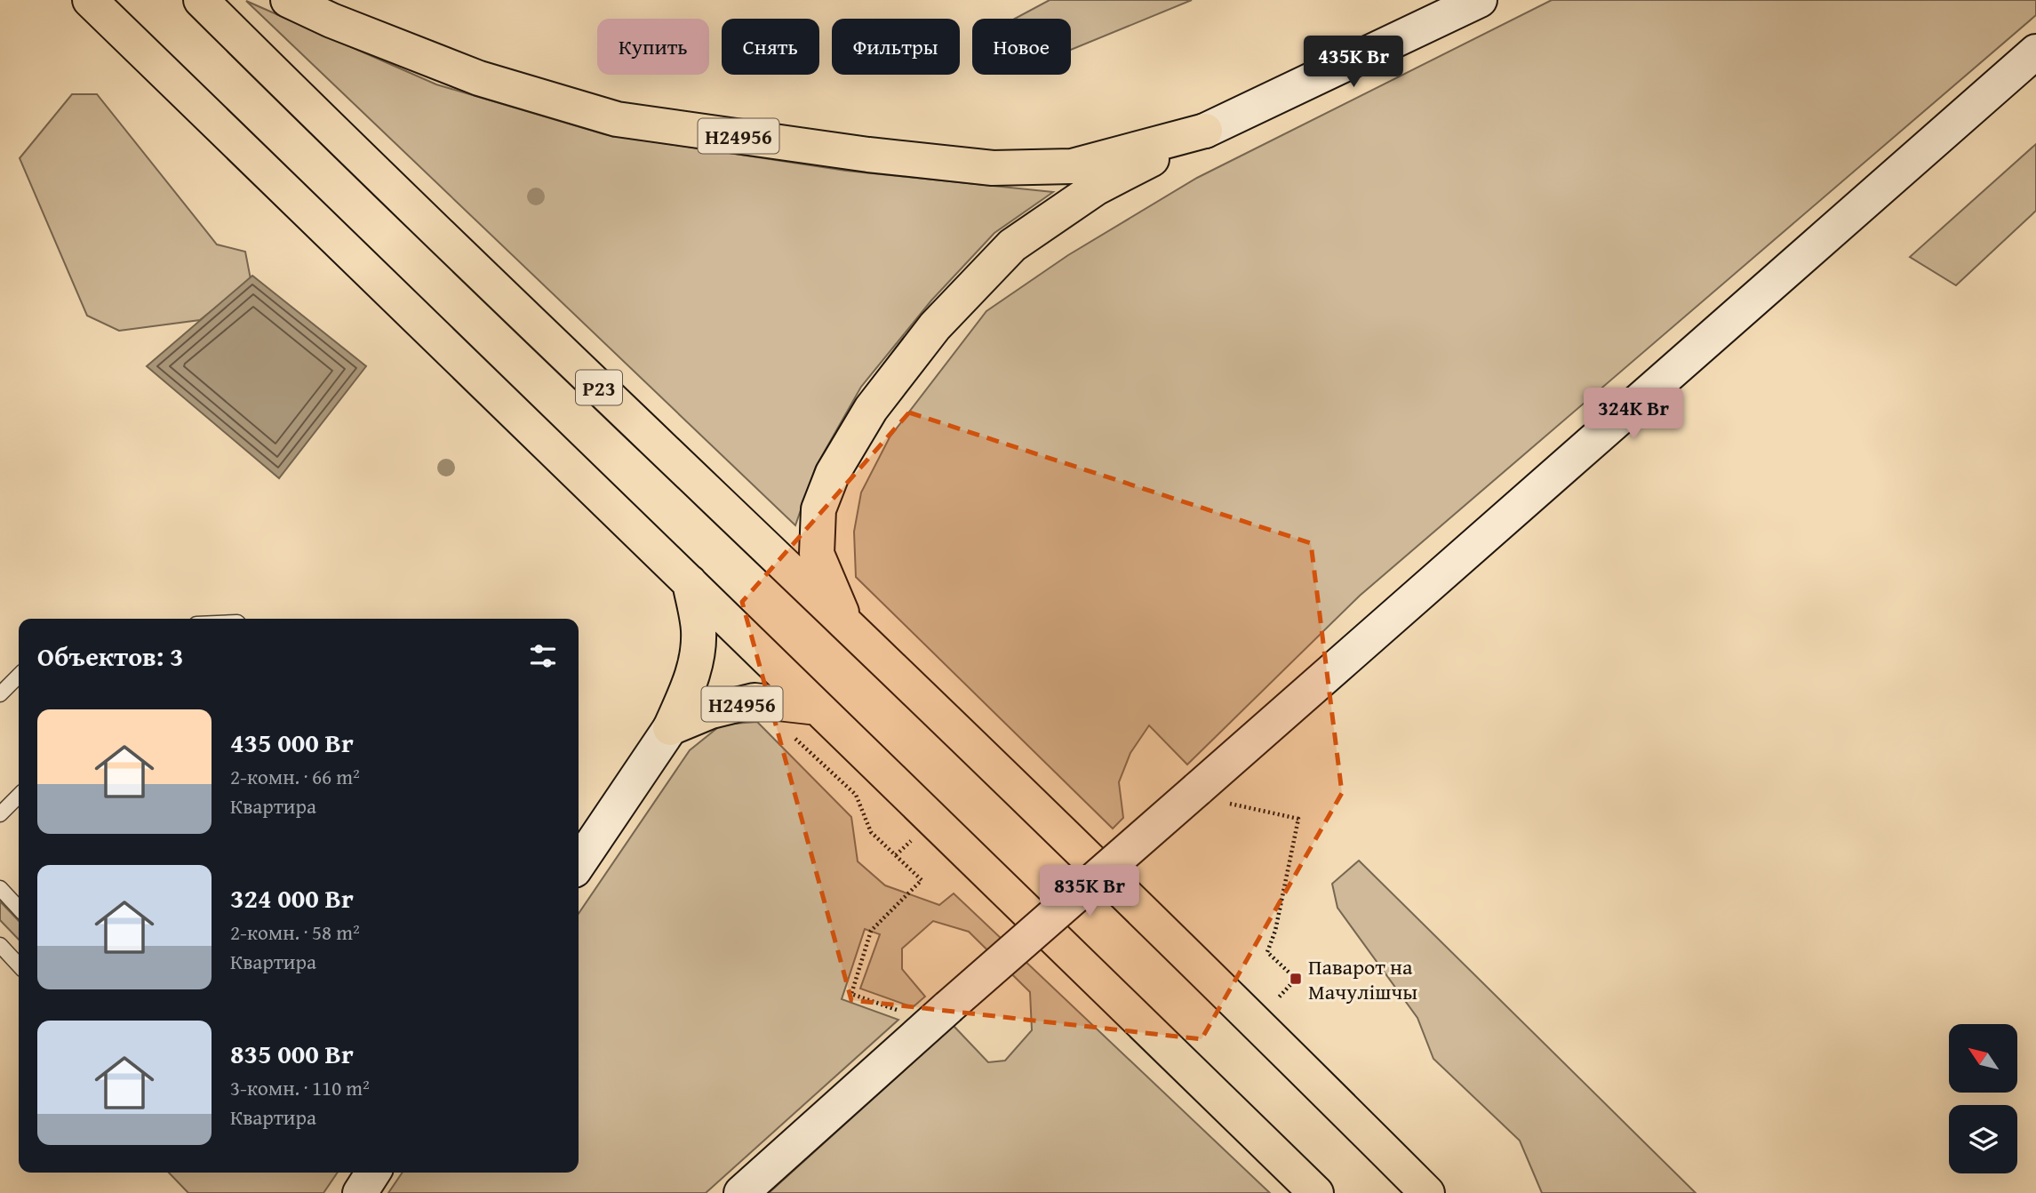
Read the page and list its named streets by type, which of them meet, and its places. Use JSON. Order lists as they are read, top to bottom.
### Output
{
  "streets": {
    "highway": ["Н24956", "Р23"]
  },
  "crossings": [
    ["Н24956", "Р23"]
  ],
  "places": {
    "transit": ["Паварот на Мачулішчы"]
  },
  "north": "top left",
  "page": {
    "chip": [
      "Купить",
      "Снять",
      "Фильтры",
      "Новое"
    ],
    "price": ["435K Br", "324K Br", "835K Br"],
    "heading": "Объектов: 3",
    "list": [
      {
        "name": "435 000 Br",
        "note": "2-комн. · 66 m² · Квартира"
      },
      {
        "name": "324 000 Br",
        "note": "2-комн. · 58 m² · Квартира"
      },
      {
        "name": "835 000 Br",
        "note": "3-комн. · 110 m² · Квартира"
      }
    ]
  }
}
